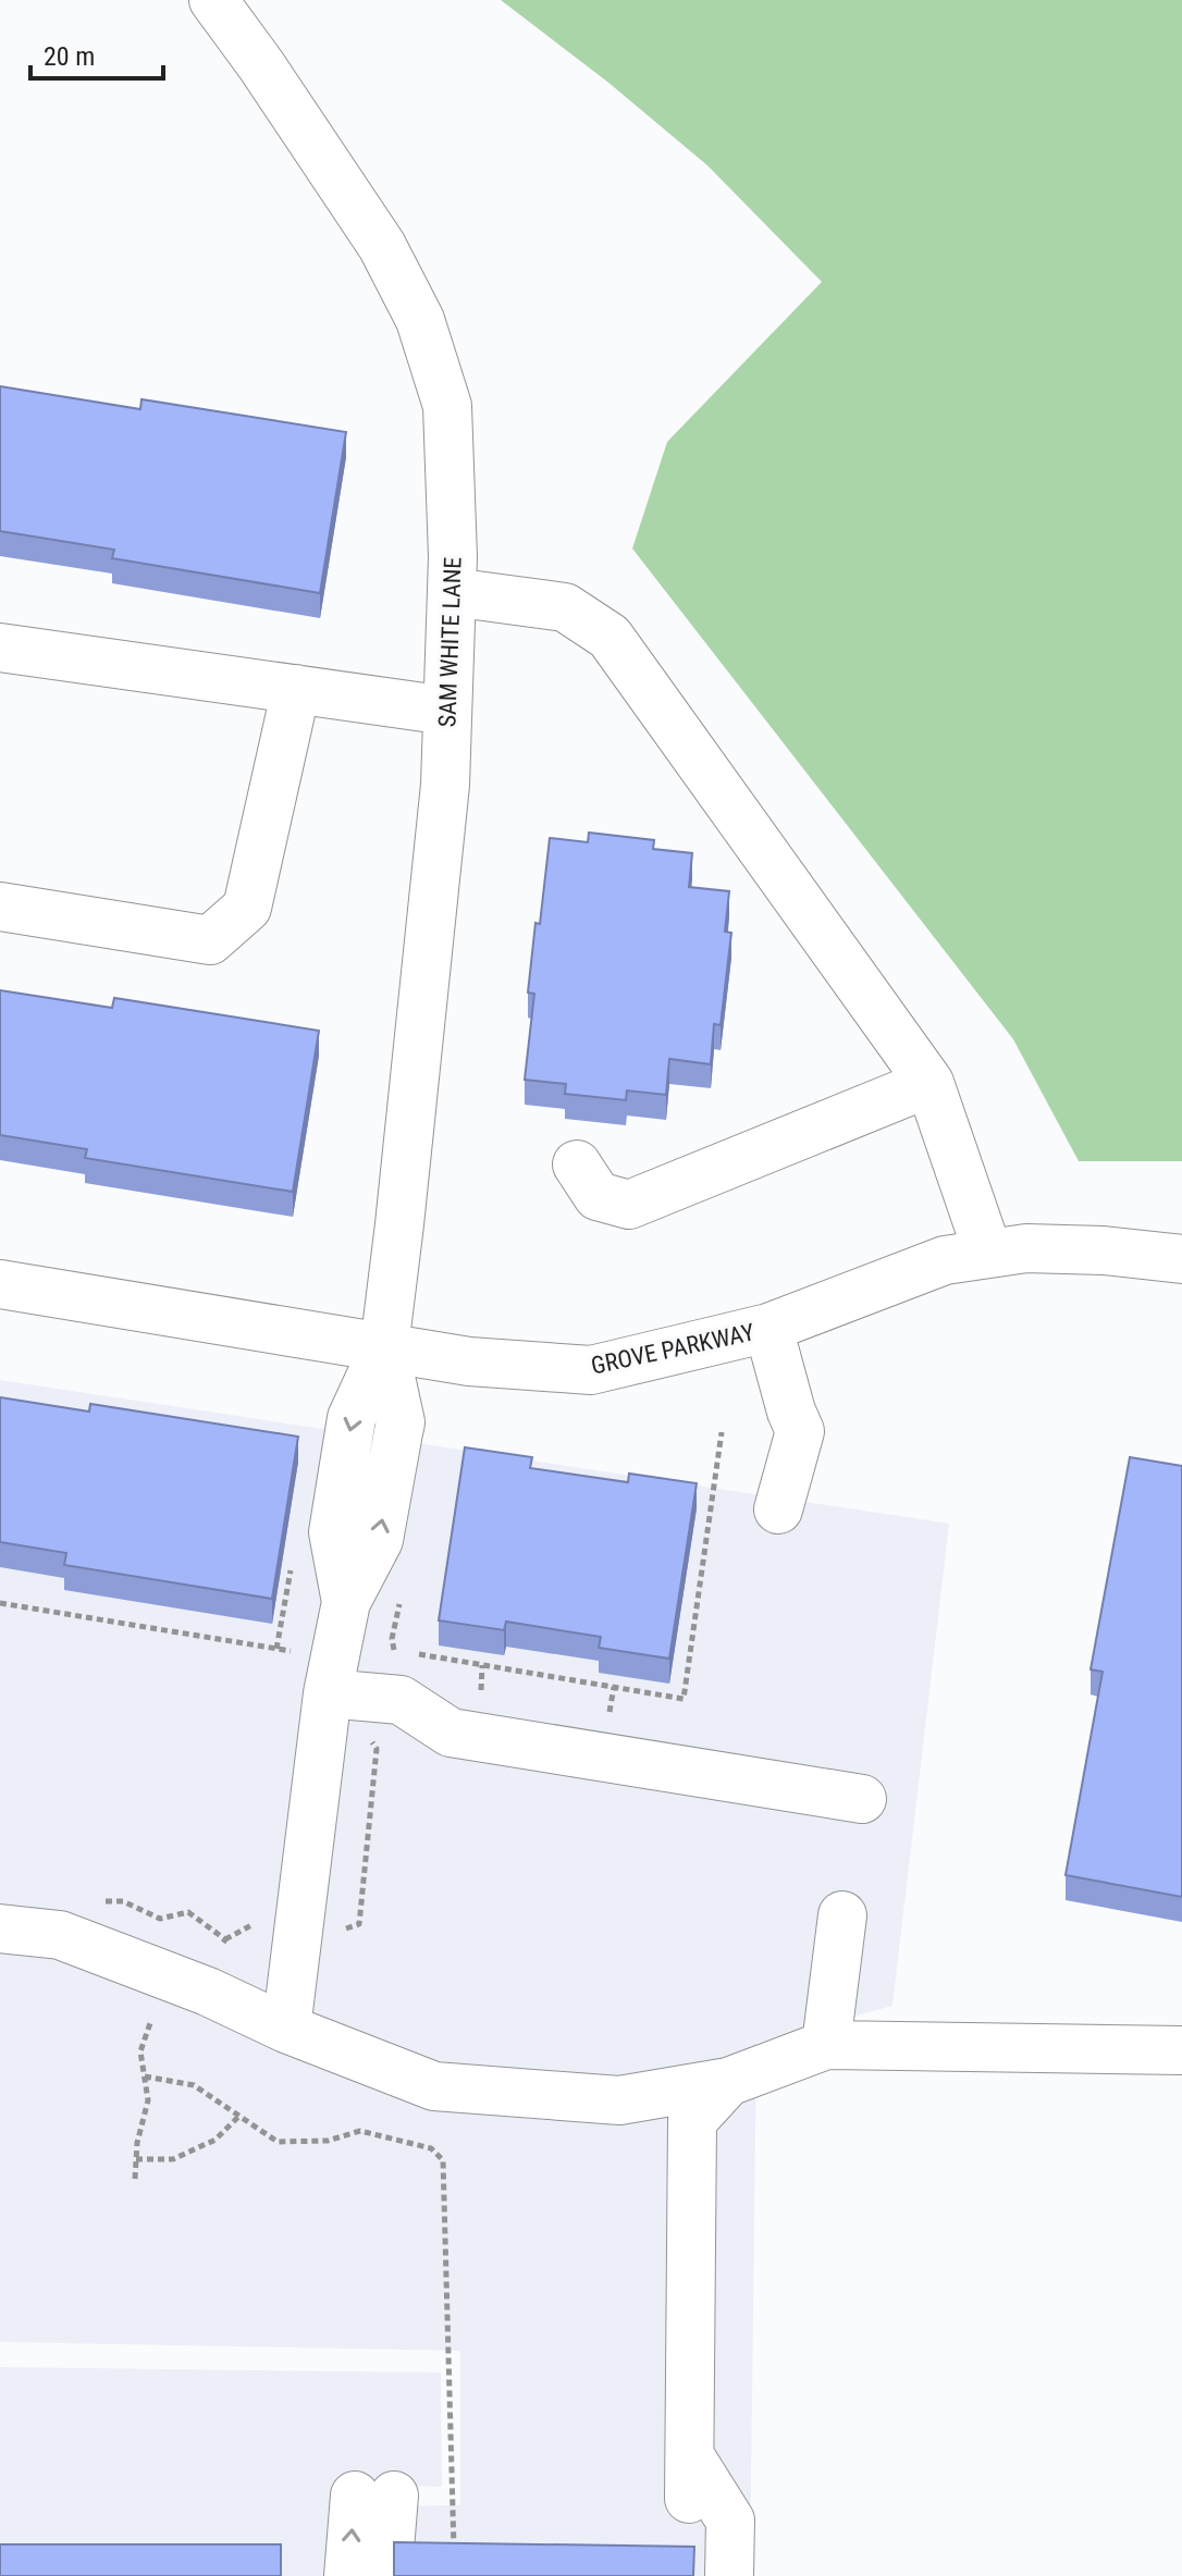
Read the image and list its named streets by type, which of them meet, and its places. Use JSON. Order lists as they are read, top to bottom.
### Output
{
  "streets": {
    "street": ["SAM WHITE LANE", "GROVE PARKWAY"]
  },
  "crossings": [
    ["SAM WHITE LANE", "GROVE PARKWAY"]
  ],
  "scale_bar": "20 m"
}
